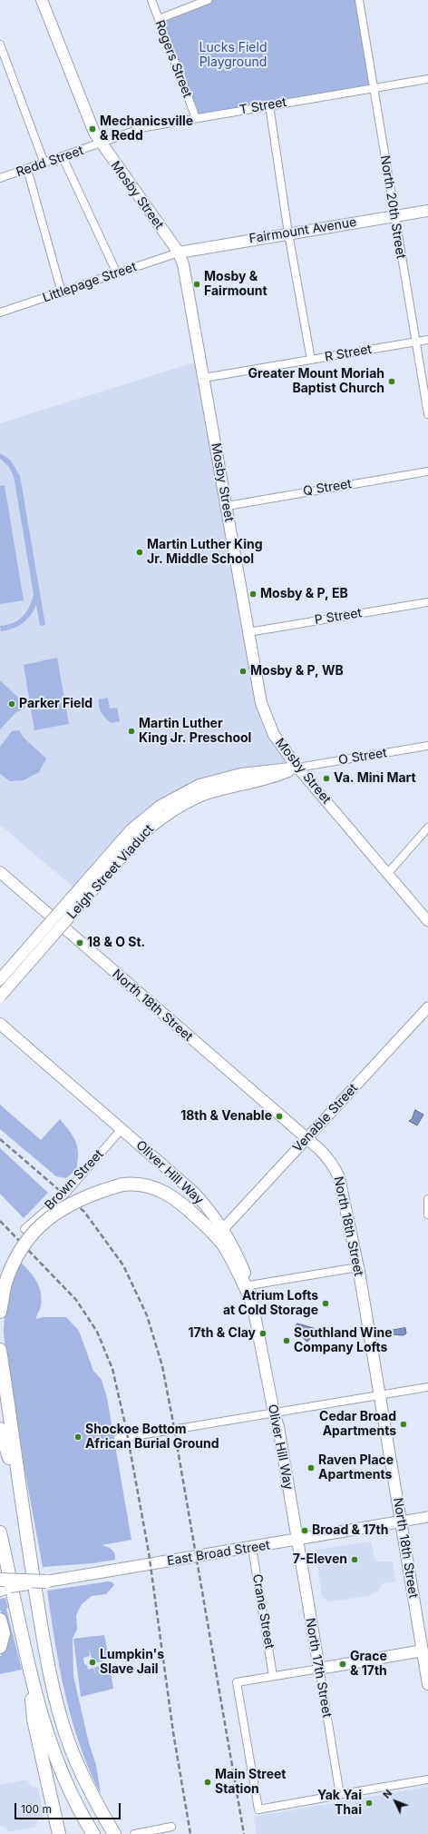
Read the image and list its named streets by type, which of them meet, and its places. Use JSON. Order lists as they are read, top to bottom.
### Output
{
  "streets": {
    "main road": [
      "Mosby Street",
      "Fairmount Avenue",
      "Leigh Street Viaduct",
      "North 18th Street",
      "Venable Street",
      "Oliver Hill Way",
      "East Broad Street",
      "North 17th Street"
    ],
    "street": [
      "Rogers Street",
      "T Street",
      "Redd Street",
      "North 20th Street",
      "Littlepage Street",
      "R Street",
      "Q Street",
      "P Street",
      "O Street",
      "Brown Street",
      "Crane Street"
    ]
  },
  "crossings": [
    ["Rogers Street", "T Street"],
    ["T Street", "Redd Street"],
    ["T Street", "Mosby Street"],
    ["T Street", "North 20th Street"],
    ["Redd Street", "Mosby Street"],
    ["Mosby Street", "Fairmount Avenue"],
    ["Mosby Street", "Littlepage Street"],
    ["Mosby Street", "R Street"],
    ["Mosby Street", "Q Street"],
    ["Mosby Street", "P Street"],
    ["Mosby Street", "O Street"],
    ["Mosby Street", "Leigh Street Viaduct"],
    ["North 20th Street", "Fairmount Avenue"],
    ["North 20th Street", "R Street"],
    ["Fairmount Avenue", "Littlepage Street"],
    ["O Street", "Leigh Street Viaduct"],
    ["North 18th Street", "Venable Street"],
    ["North 18th Street", "East Broad Street"],
    ["Venable Street", "Oliver Hill Way"],
    ["Oliver Hill Way", "Brown Street"],
    ["Oliver Hill Way", "East Broad Street"],
    ["Oliver Hill Way", "North 17th Street"],
    ["East Broad Street", "Crane Street"],
    ["East Broad Street", "North 17th Street"]
  ],
  "parks": ["Lucks Field Playground"],
  "places": [
    "Mechanicsville & Redd",
    "Mosby & Fairmount",
    "Greater Mount Moriah Baptist Church",
    "Martin Luther King Jr. Middle School",
    "Mosby & P, EB",
    "Mosby & P, WB",
    "Parker Field",
    "Martin Luther King Jr. Preschool",
    "Va. Mini Mart",
    "18 & O St.",
    "18th & Venable",
    "Atrium Lofts at Cold Storage",
    "17th & Clay",
    "Southland Wine Company Lofts",
    "Cedar Broad Apartments",
    "Shockoe Bottom African Burial Ground",
    "Raven Place Apartments",
    "Broad & 17th",
    "7-Eleven",
    "Lumpkin's Slave Jail",
    "Grace & 17th",
    "Main Street Station",
    "Yak Yai Thai"
  ],
  "scale_bar": "100 m",
  "north": "top left"
}
